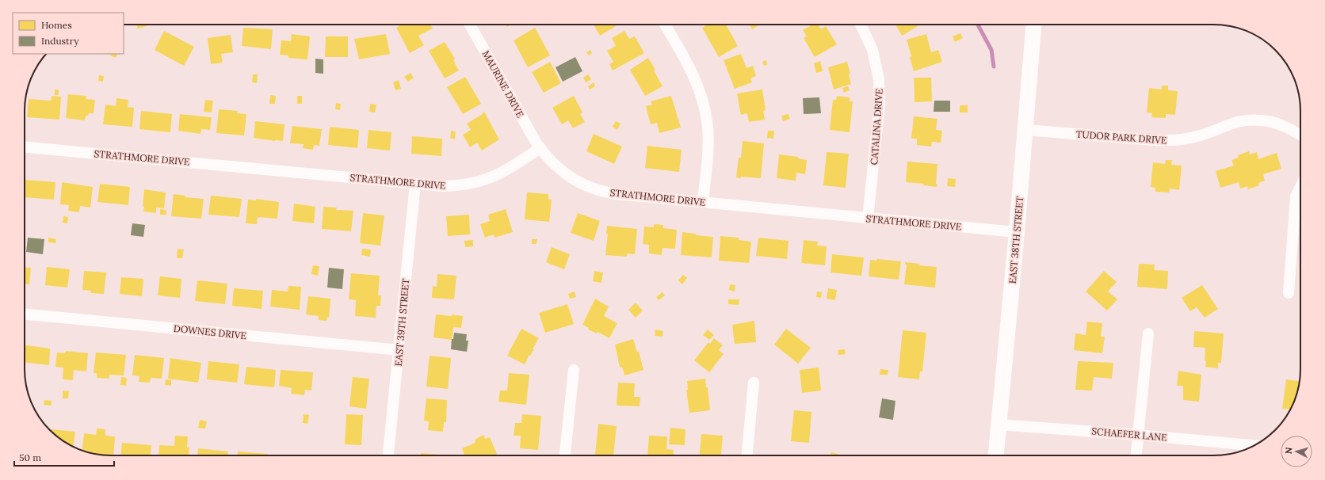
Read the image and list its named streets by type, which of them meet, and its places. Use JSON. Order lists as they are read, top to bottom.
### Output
{
  "streets": {
    "main road": ["EAST 38TH STREET"],
    "street": [
      "MAURINE DRIVE",
      "CATALINA DRIVE",
      "TUDOR PARK DRIVE",
      "STRATHMORE DRIVE",
      "EAST 39TH STREET",
      "DOWNES DRIVE",
      "SCHAEFER LANE"
    ]
  },
  "crossings": [
    ["MAURINE DRIVE", "STRATHMORE DRIVE"],
    ["CATALINA DRIVE", "STRATHMORE DRIVE"],
    ["TUDOR PARK DRIVE", "EAST 38TH STREET"],
    ["STRATHMORE DRIVE", "EAST 38TH STREET"],
    ["STRATHMORE DRIVE", "EAST 39TH STREET"],
    ["EAST 38TH STREET", "SCHAEFER LANE"],
    ["EAST 39TH STREET", "DOWNES DRIVE"]
  ],
  "legend": ["Homes", "Industry"],
  "scale_bar": "50 m",
  "north": "left"
}
